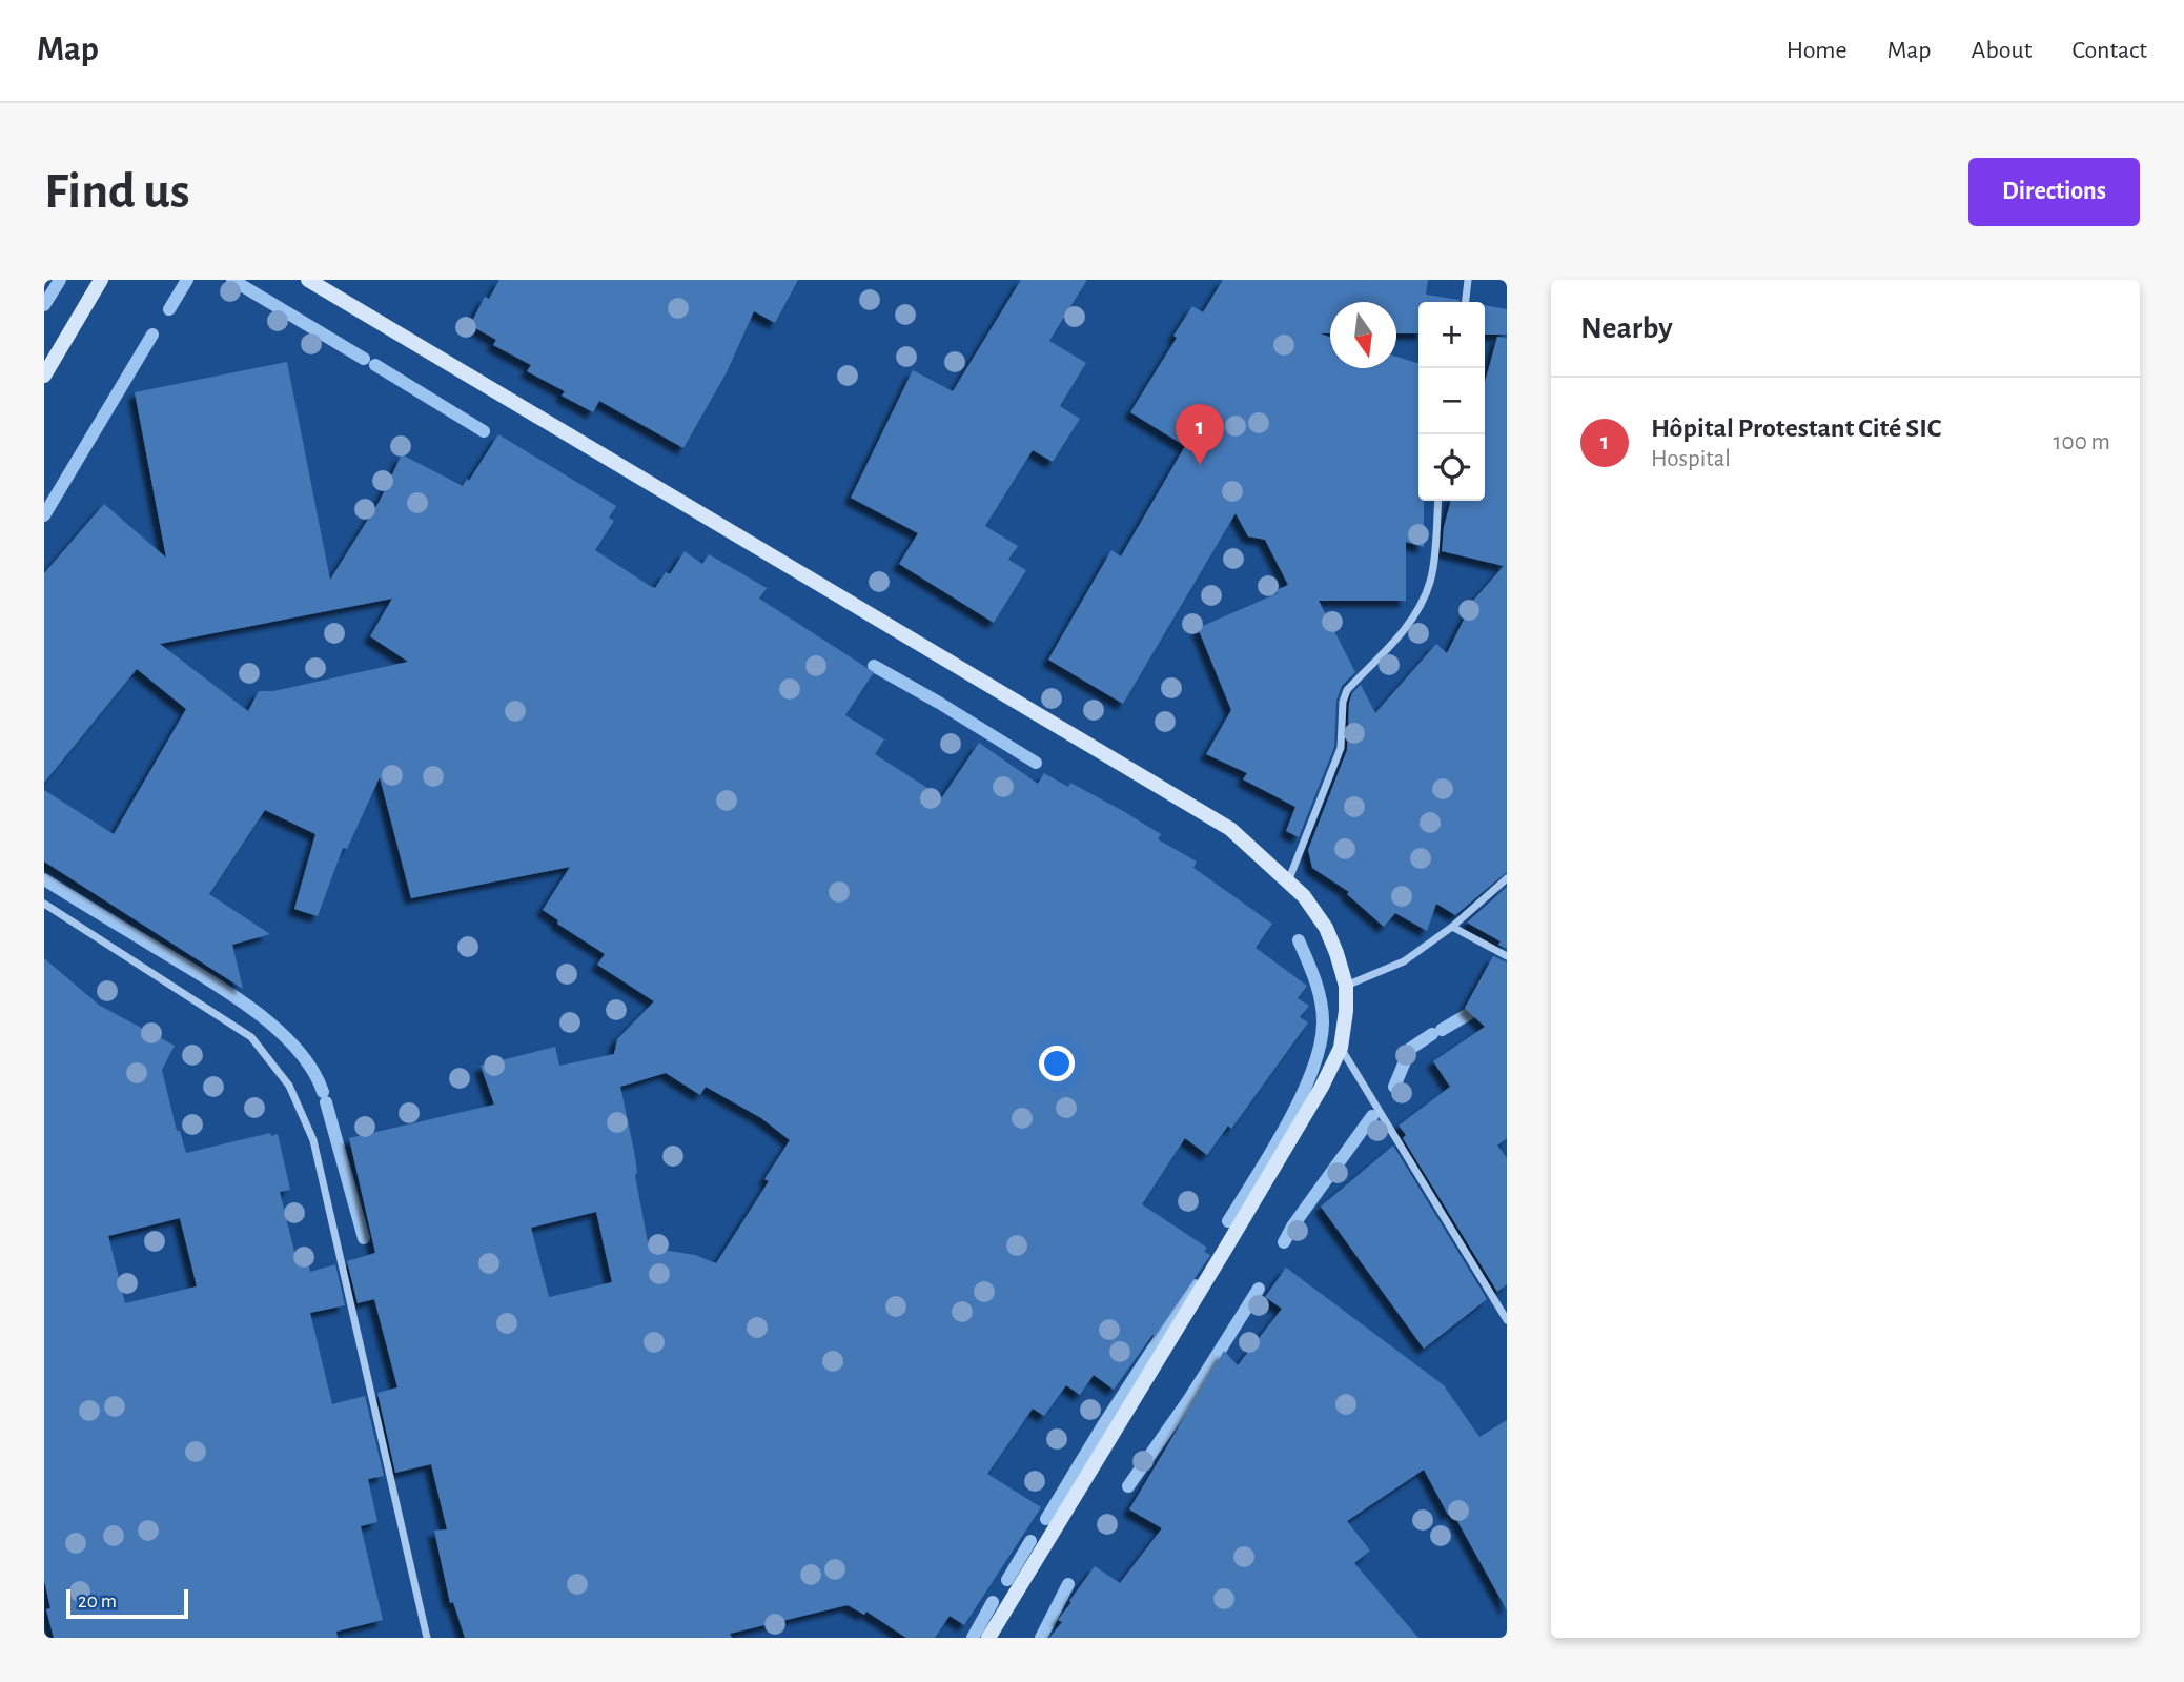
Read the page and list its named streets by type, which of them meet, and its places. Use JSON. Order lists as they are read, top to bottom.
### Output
{
  "scale_bar": "20 m",
  "north": "bottom",
  "page": {
    "header": "Map",
    "nav": [
      "Home",
      "Map",
      "About",
      "Contact"
    ],
    "buttons": "Directions",
    "title": "Find us",
    "heading": "Nearby",
    "map_buttons": ["+", "−"],
    "list": [
      {
        "mark": "1",
        "name": "Hôpital Protestant Cité SIC",
        "note": "Hospital",
        "value": "100 m"
      }
    ],
    "pins": "1",
    "scale": "20 m"
  }
}
